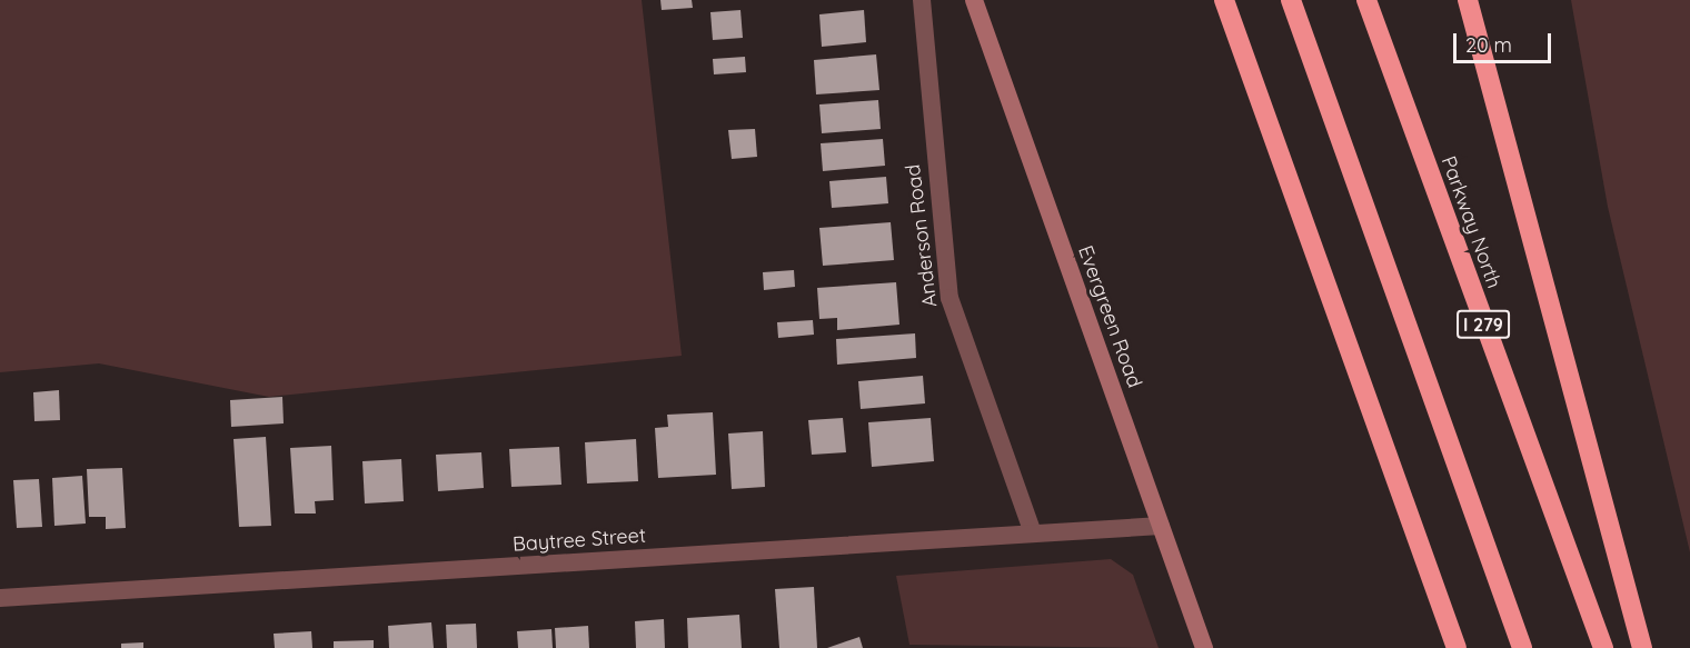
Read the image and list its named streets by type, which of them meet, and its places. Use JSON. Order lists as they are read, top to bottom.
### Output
{
  "streets": {
    "highway": ["Parkway North", "I 279"],
    "main road": ["Evergreen Road"],
    "street": ["Anderson Road", "Baytree Street"]
  },
  "crossings": [
    ["Anderson Road", "Baytree Street"],
    ["Evergreen Road", "Baytree Street"]
  ],
  "scale_bar": "20 m"
}
